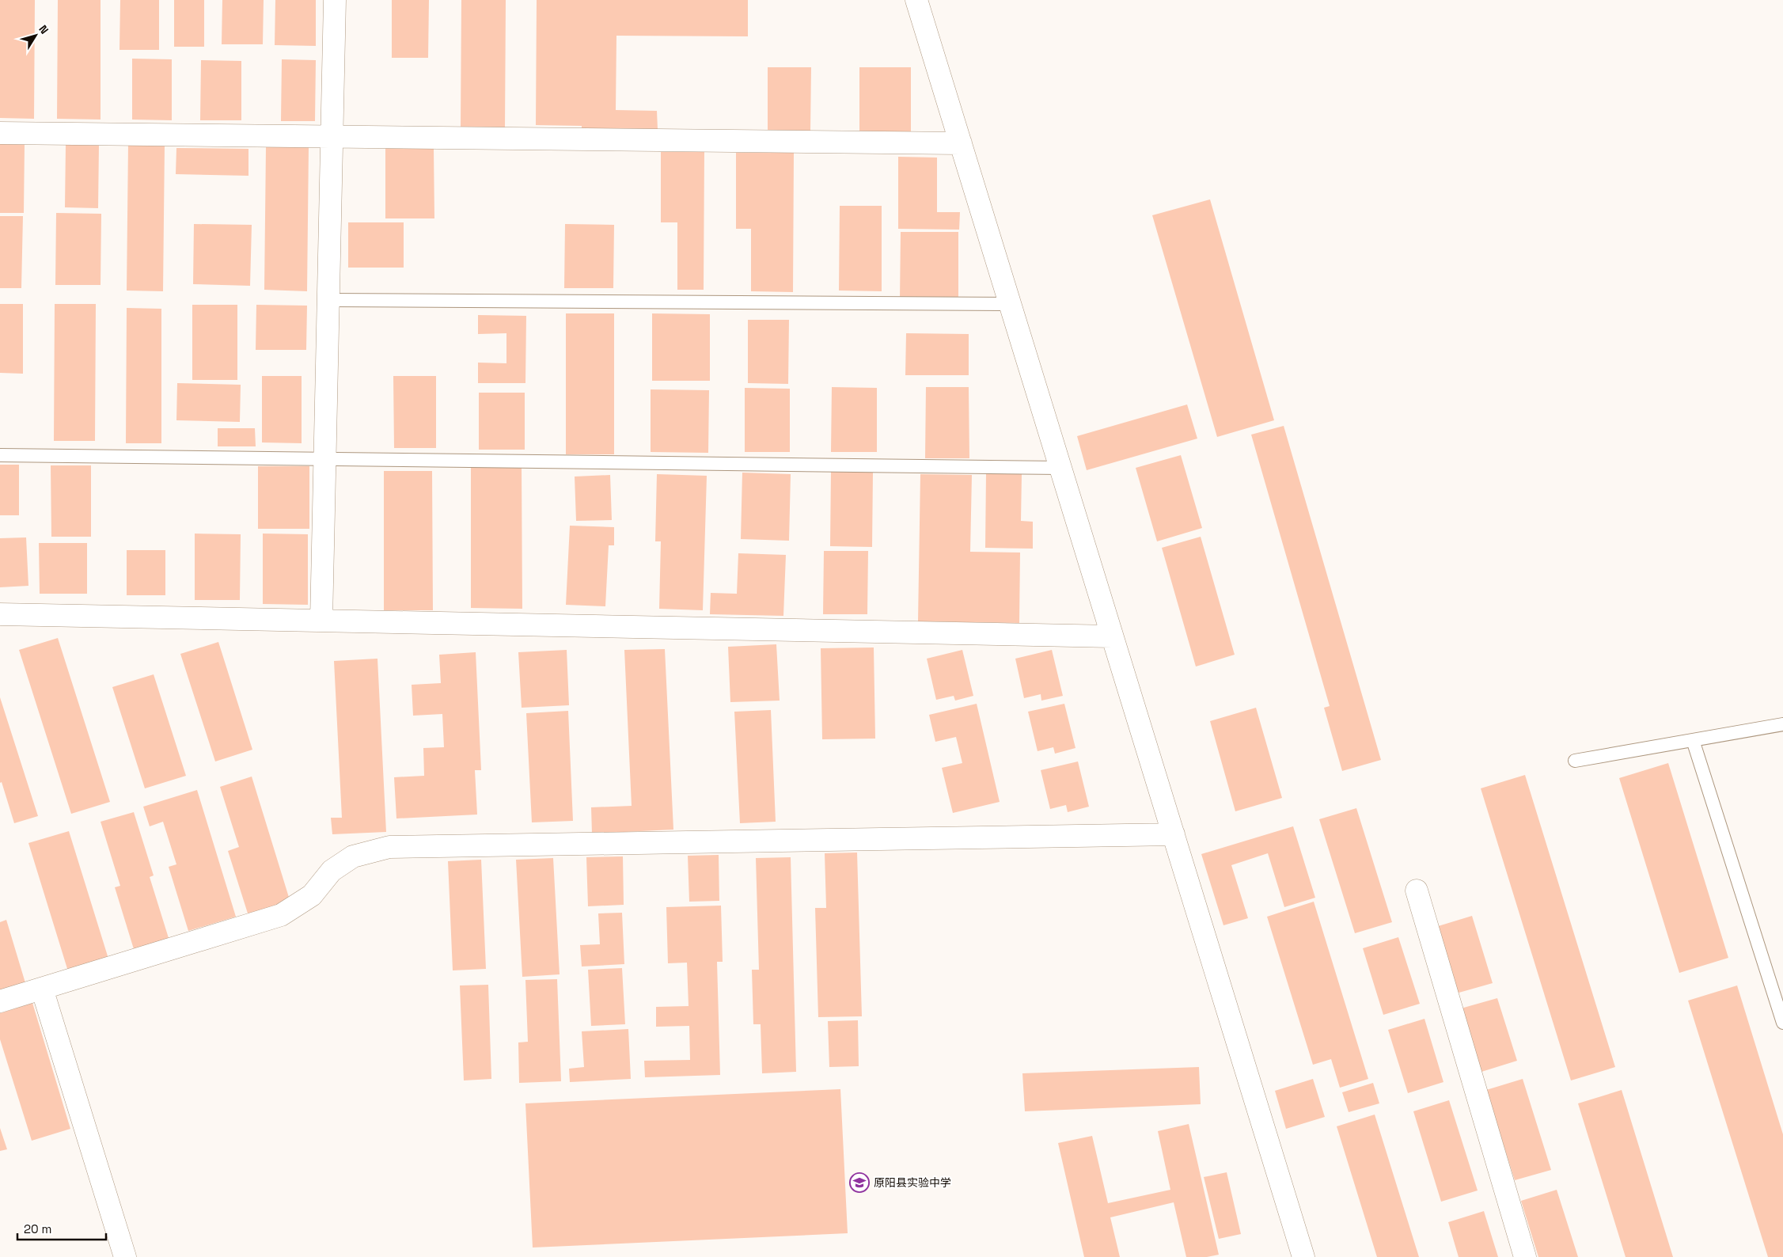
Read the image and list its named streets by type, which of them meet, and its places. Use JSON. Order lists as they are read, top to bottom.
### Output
{
  "places": {
    "school or university": ["原阳县实验中学"]
  },
  "scale_bar": "20 m",
  "north": "top right"
}
